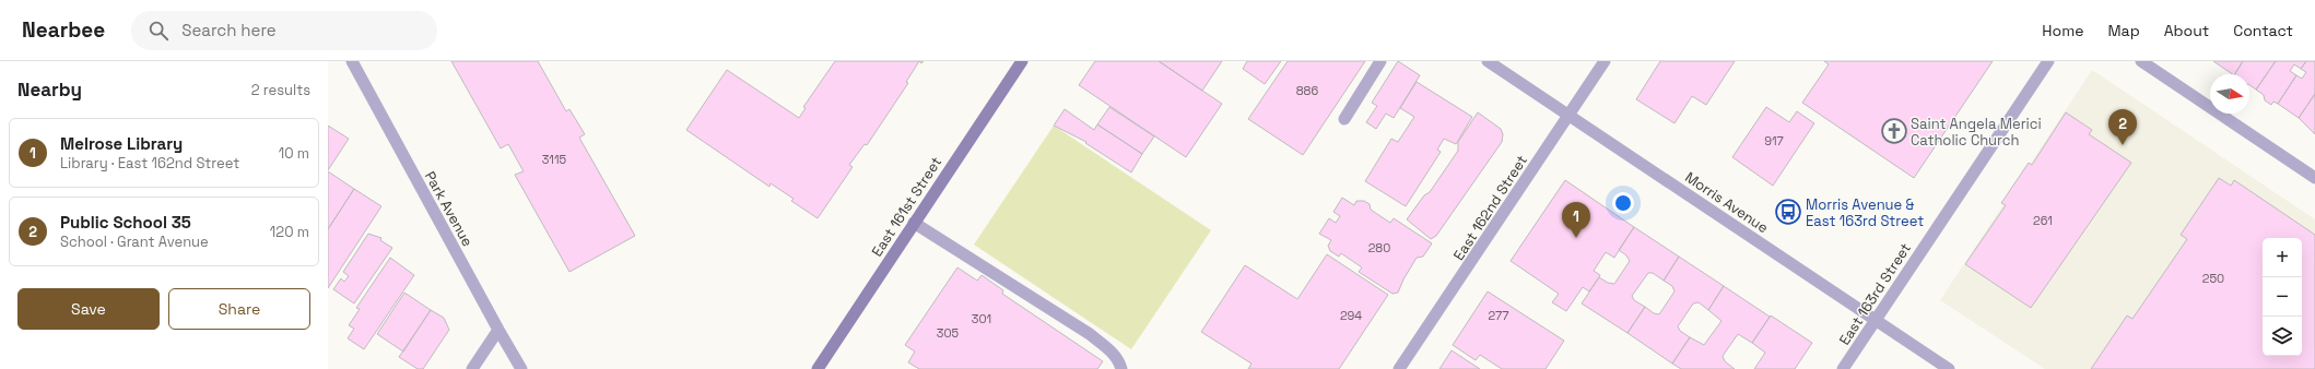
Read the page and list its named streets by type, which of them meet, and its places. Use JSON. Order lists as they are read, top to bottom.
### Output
{
  "streets": {
    "main road": ["East 161st Street"],
    "street": [
      "Morris Avenue",
      "East 162nd Street",
      "Park Avenue",
      "East 163rd Street"
    ]
  },
  "crossings": [
    ["Morris Avenue", "East 162nd Street"],
    ["Morris Avenue", "East 163rd Street"]
  ],
  "places": {
    "church": ["Saint Angela Merici Catholic Church"],
    "bus stop": ["Morris Avenue & East 163rd Street"]
  },
  "house_numbers": [
    "886",
    "917",
    "3115",
    "261",
    "280",
    "250",
    "294",
    "277",
    "301",
    "305"
  ],
  "north": "right",
  "page": {
    "header": "Nearbee",
    "search": "Search here",
    "nav": [
      "Home",
      "Map",
      "About",
      "Contact"
    ],
    "heading": ["Nearby", "2 results"],
    "pins": ["2", "1"],
    "list": [
      {
        "mark": "1",
        "name": "Melrose Library",
        "note": "Library · East 162nd Street",
        "value": "10 m"
      },
      {
        "mark": "2",
        "name": "Public School 35",
        "note": "School · Grant Avenue",
        "value": "120 m"
      }
    ],
    "map_buttons": ["+", "−"],
    "buttons": ["Save", "Share"]
  }
}
